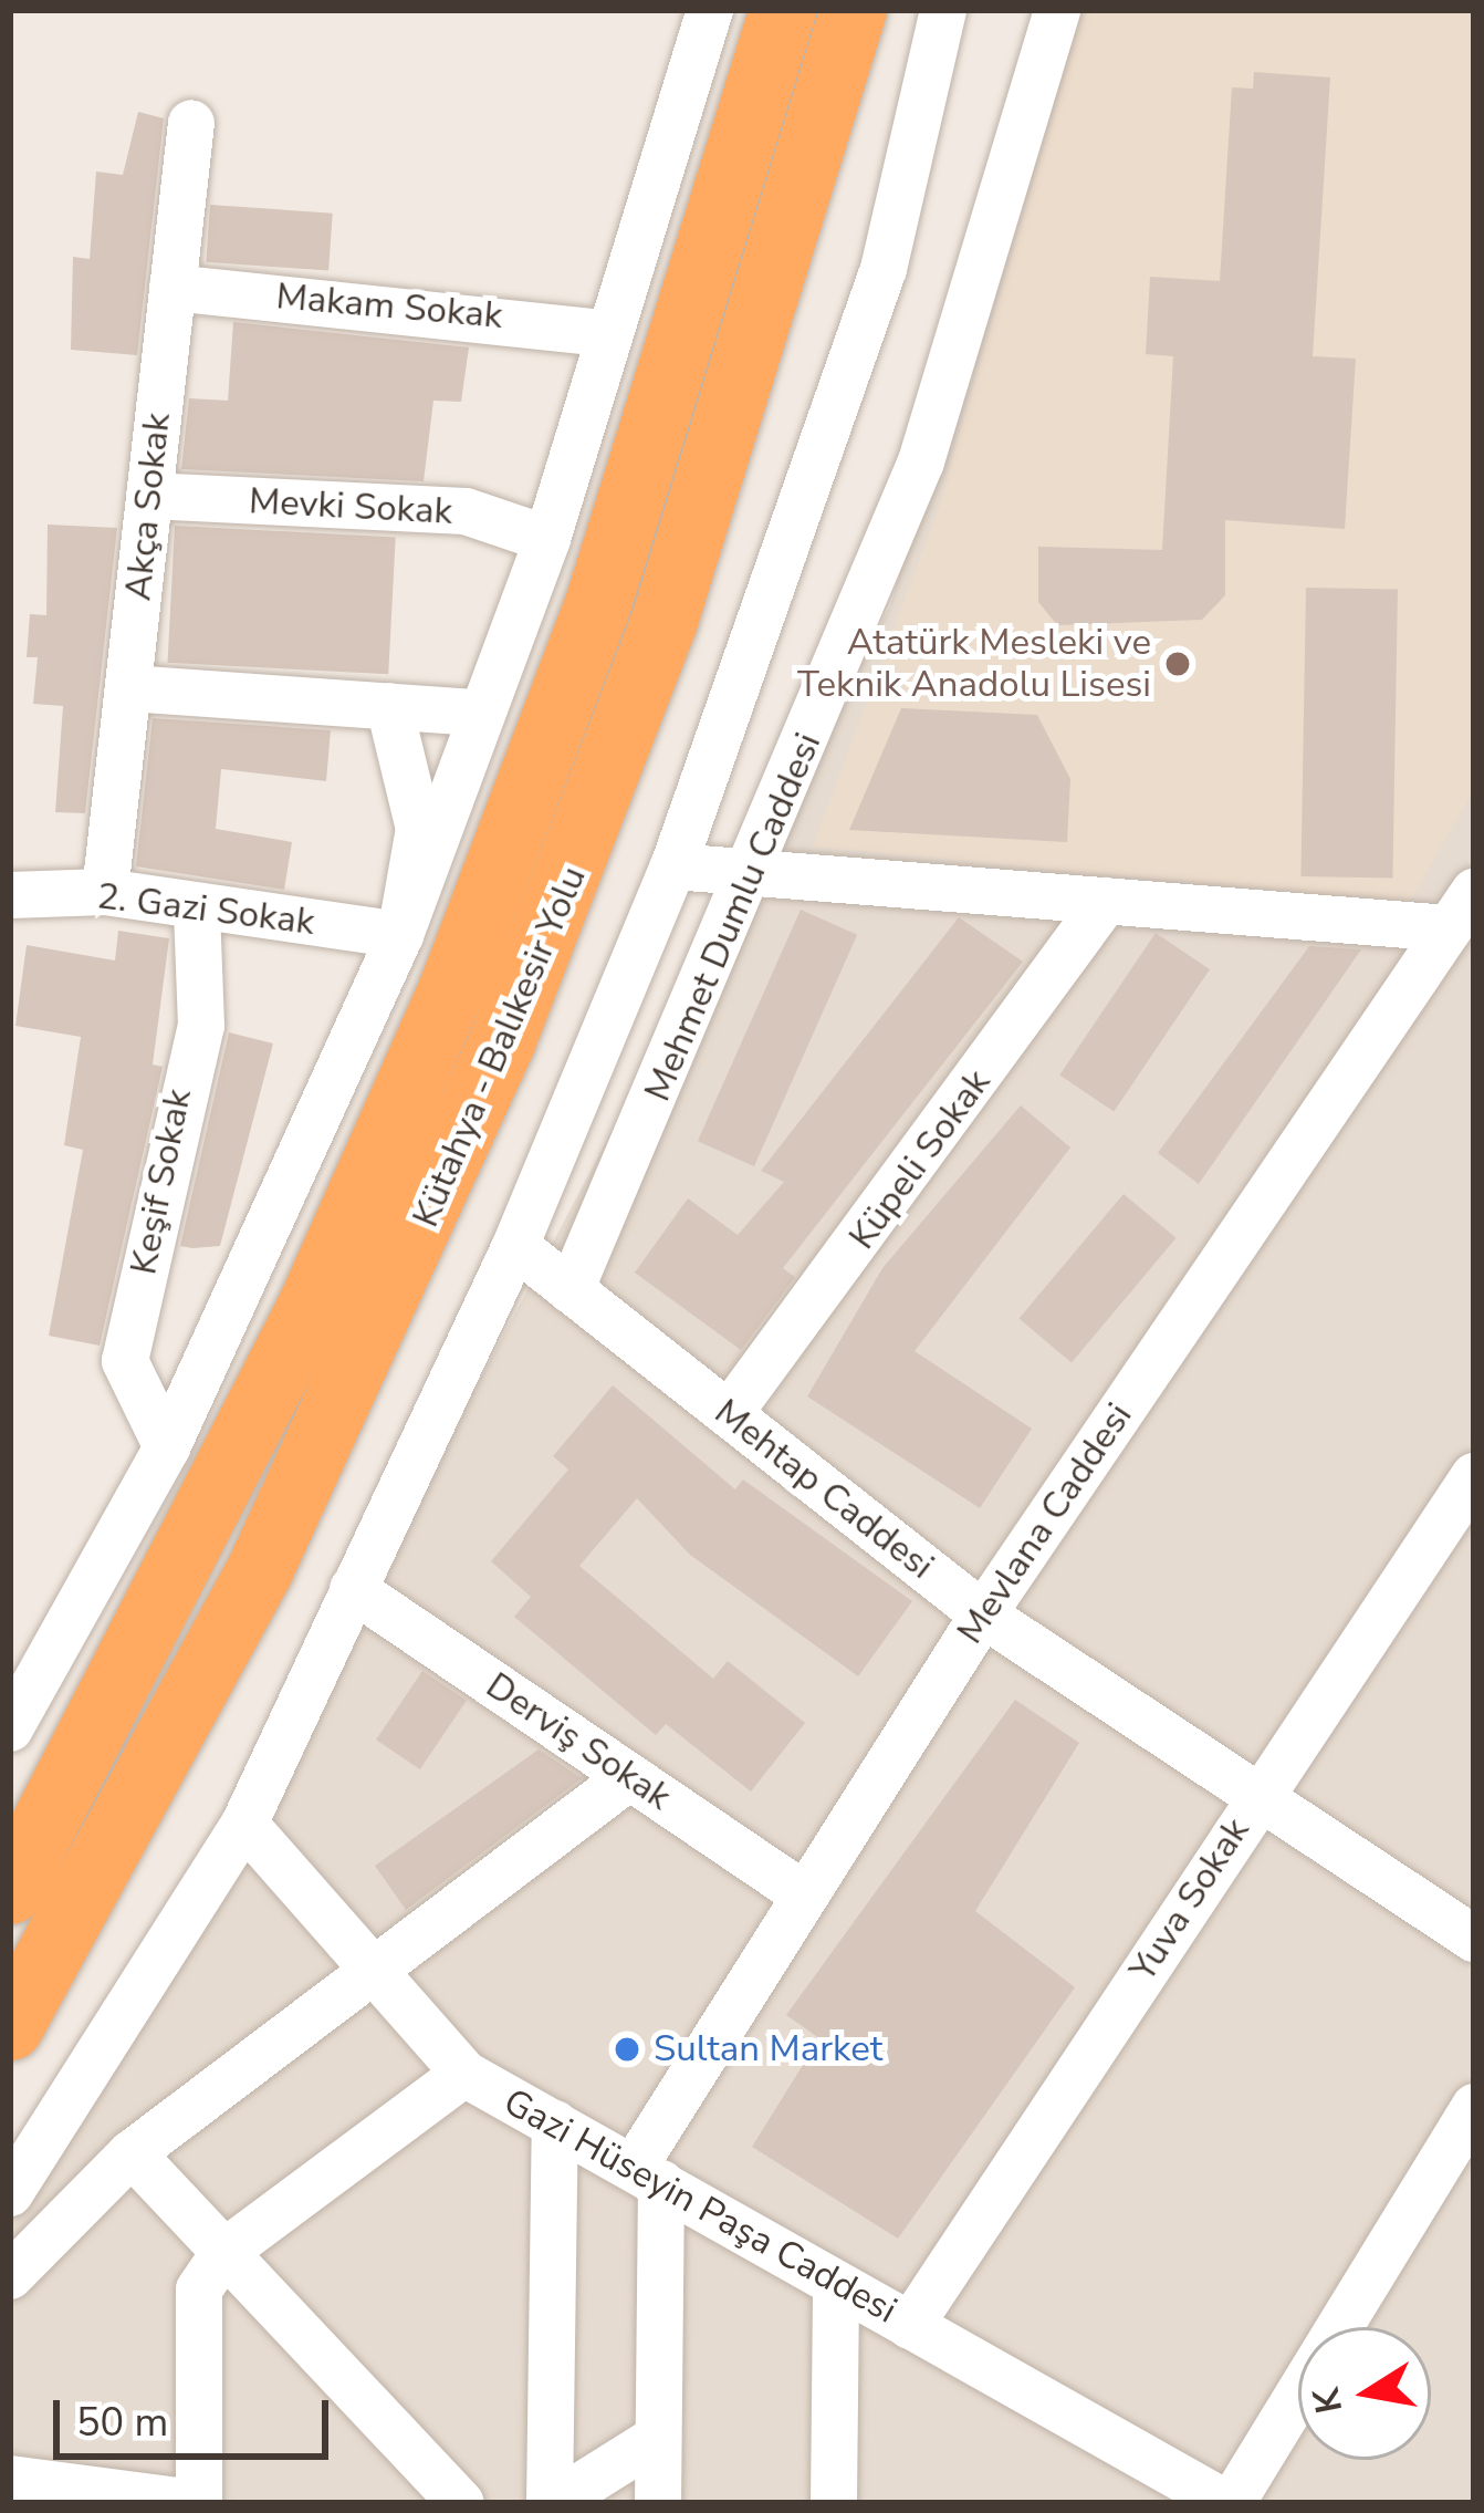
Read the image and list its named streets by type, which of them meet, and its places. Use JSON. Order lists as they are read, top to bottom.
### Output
{
  "streets": {
    "highway": ["Kütahya - Balıkesir Yolu"],
    "street": [
      "Makam Sokak",
      "Akça Sokak",
      "Mevki Sokak",
      "2. Gazi Sokak",
      "Mehmet Dumlu Caddesi",
      "Küpeli Sokak",
      "Keşif Sokak",
      "Mehtap Caddesi",
      "Mevlana Caddesi",
      "Derviş Sokak",
      "Yuva Sokak",
      "Gazi Hüseyin Paşa Caddesi"
    ]
  },
  "crossings": [
    ["Makam Sokak", "Akça Sokak"],
    ["Akça Sokak", "Mevki Sokak"],
    ["Akça Sokak", "2. Gazi Sokak"],
    ["2. Gazi Sokak", "Keşif Sokak"],
    ["Mehmet Dumlu Caddesi", "Mehtap Caddesi"],
    ["Küpeli Sokak", "Mehtap Caddesi"],
    ["Mehtap Caddesi", "Mevlana Caddesi"],
    ["Mehtap Caddesi", "Yuva Sokak"],
    ["Mevlana Caddesi", "Derviş Sokak"],
    ["Mevlana Caddesi", "Gazi Hüseyin Paşa Caddesi"],
    ["Yuva Sokak", "Gazi Hüseyin Paşa Caddesi"]
  ],
  "places": ["Atatürk Mesleki ve Teknik Anadolu Lisesi", "Sultan Market"],
  "scale_bar": "50 m",
  "north": "left"
}
